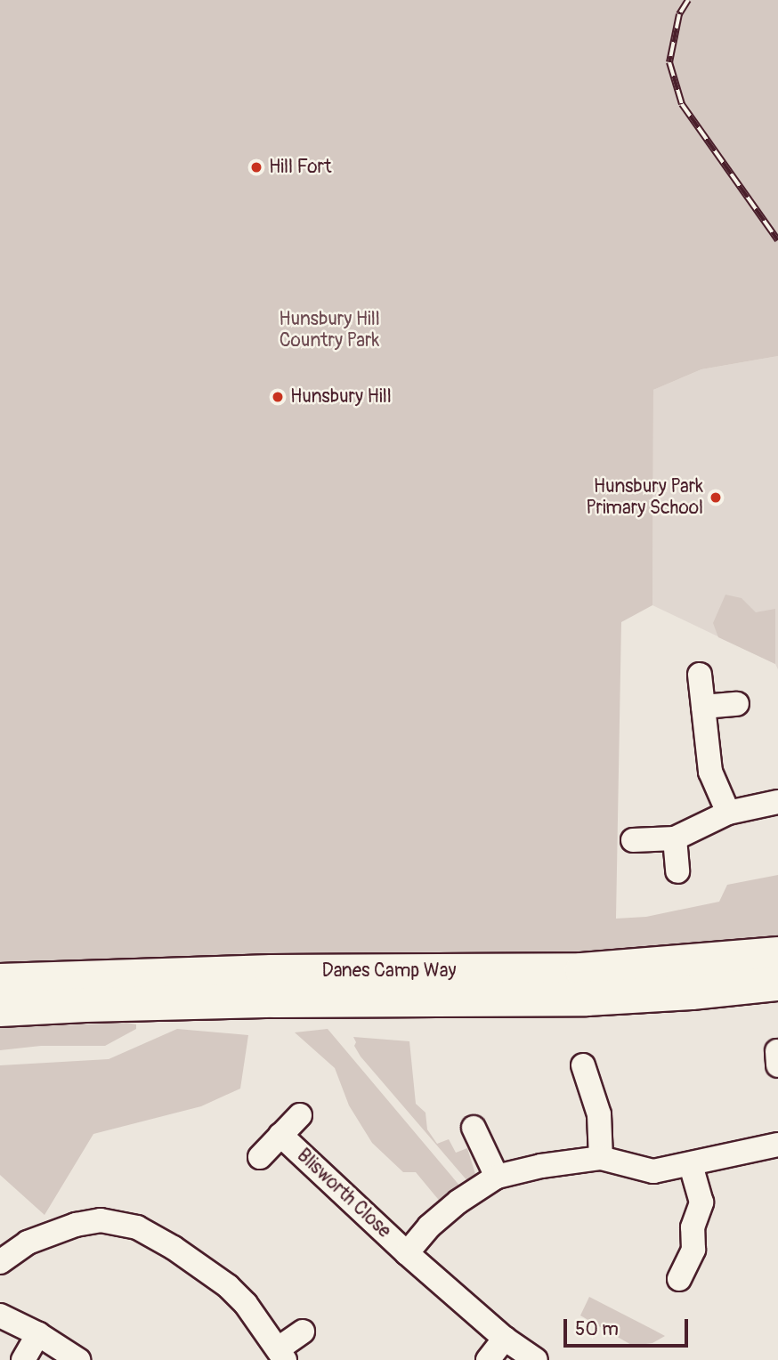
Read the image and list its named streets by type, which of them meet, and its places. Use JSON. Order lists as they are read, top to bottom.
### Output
{
  "streets": {
    "highway": ["Danes Camp Way"],
    "street": ["Blisworth Close"]
  },
  "parks": ["Hunsbury Hill Country Park"],
  "places": ["Hill Fort", "Hunsbury Hill", "Hunsbury Park Primary School"],
  "scale_bar": "50 m"
}
